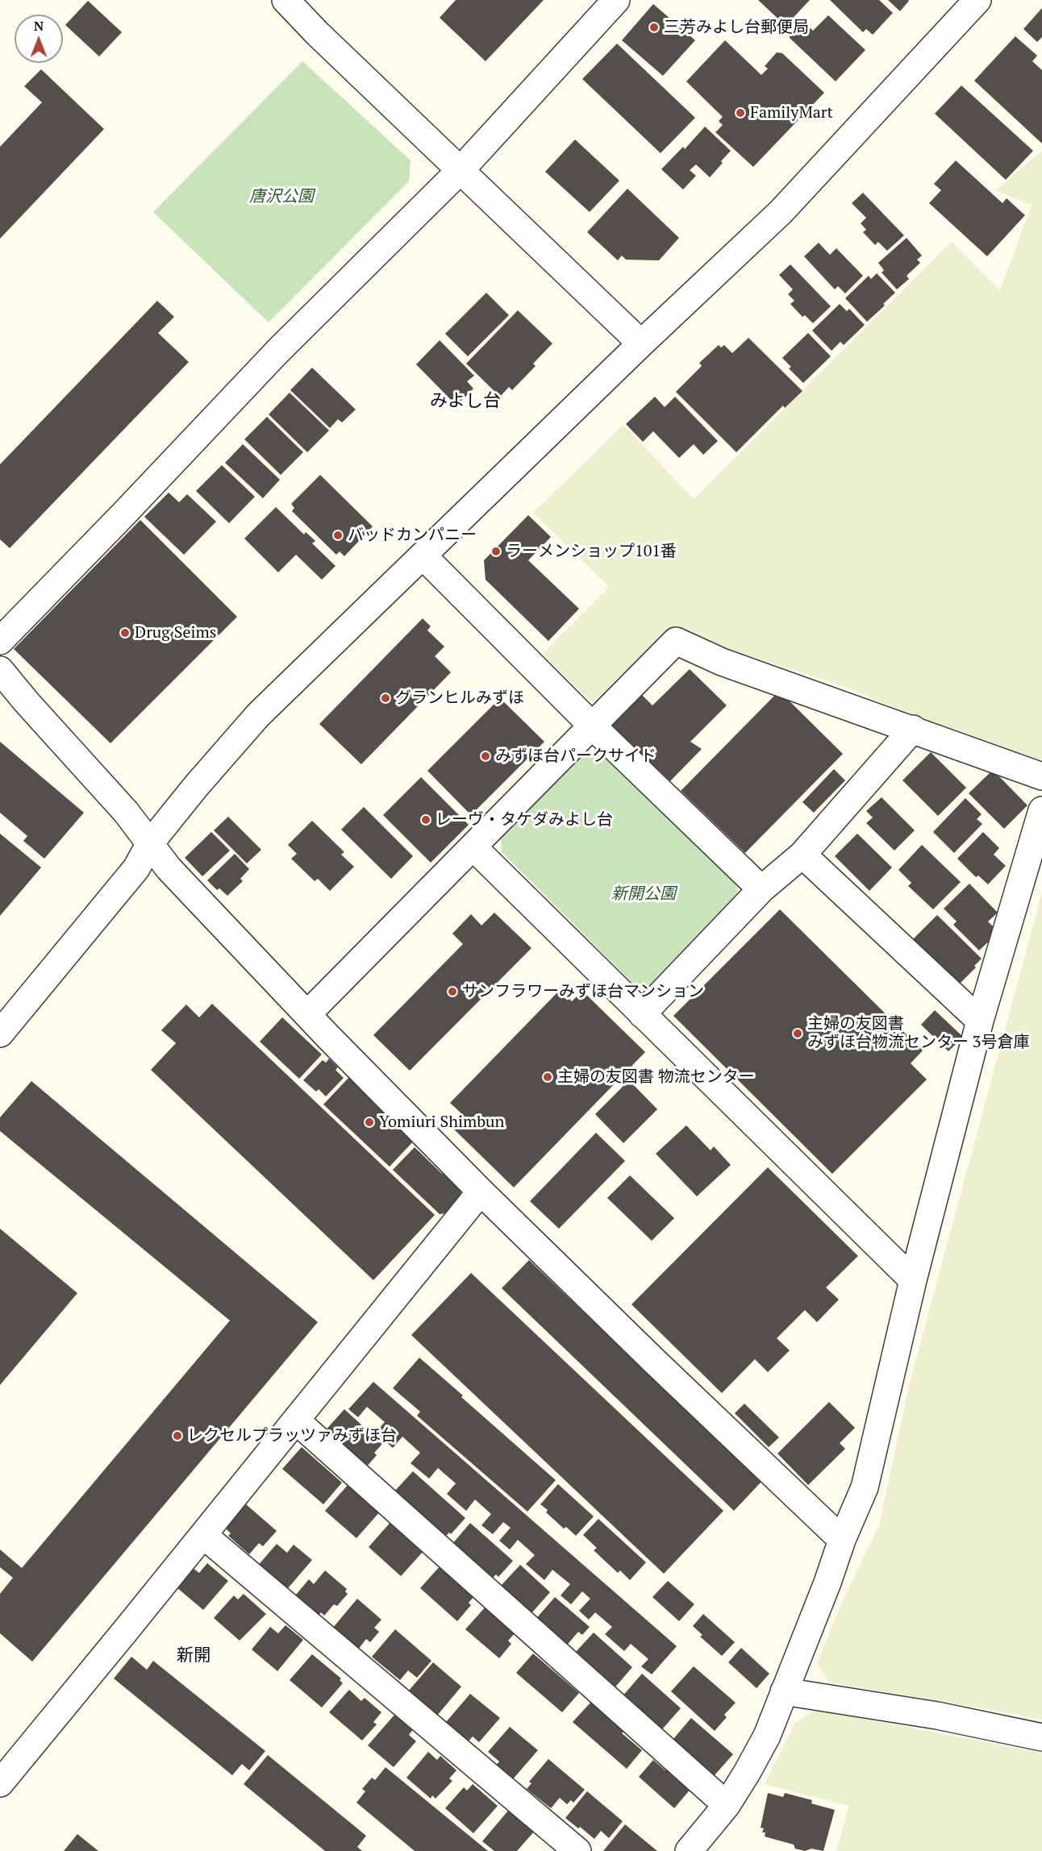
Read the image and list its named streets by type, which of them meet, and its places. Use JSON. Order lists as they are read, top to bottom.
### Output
{
  "districts": ["みよし台", "新開"],
  "parks": ["唐沢公園", "新開公園"],
  "places": [
    "三芳みよし台郵便局",
    "FamilyMart",
    "バッドカンパニー",
    "ラーメンショップ101番",
    "Drug Seims",
    "グランヒルみずほ",
    "みずほ台パークサイド",
    "レーヴ・タケダみよし台",
    "サンフラワーみずほ台マンション",
    "主婦の友図書 みずほ台物流センター 3号倉庫",
    "主婦の友図書 物流センター",
    "Yomiuri Shimbun",
    "レクセルプラッツァみずほ台"
  ],
  "north": "top"
}
